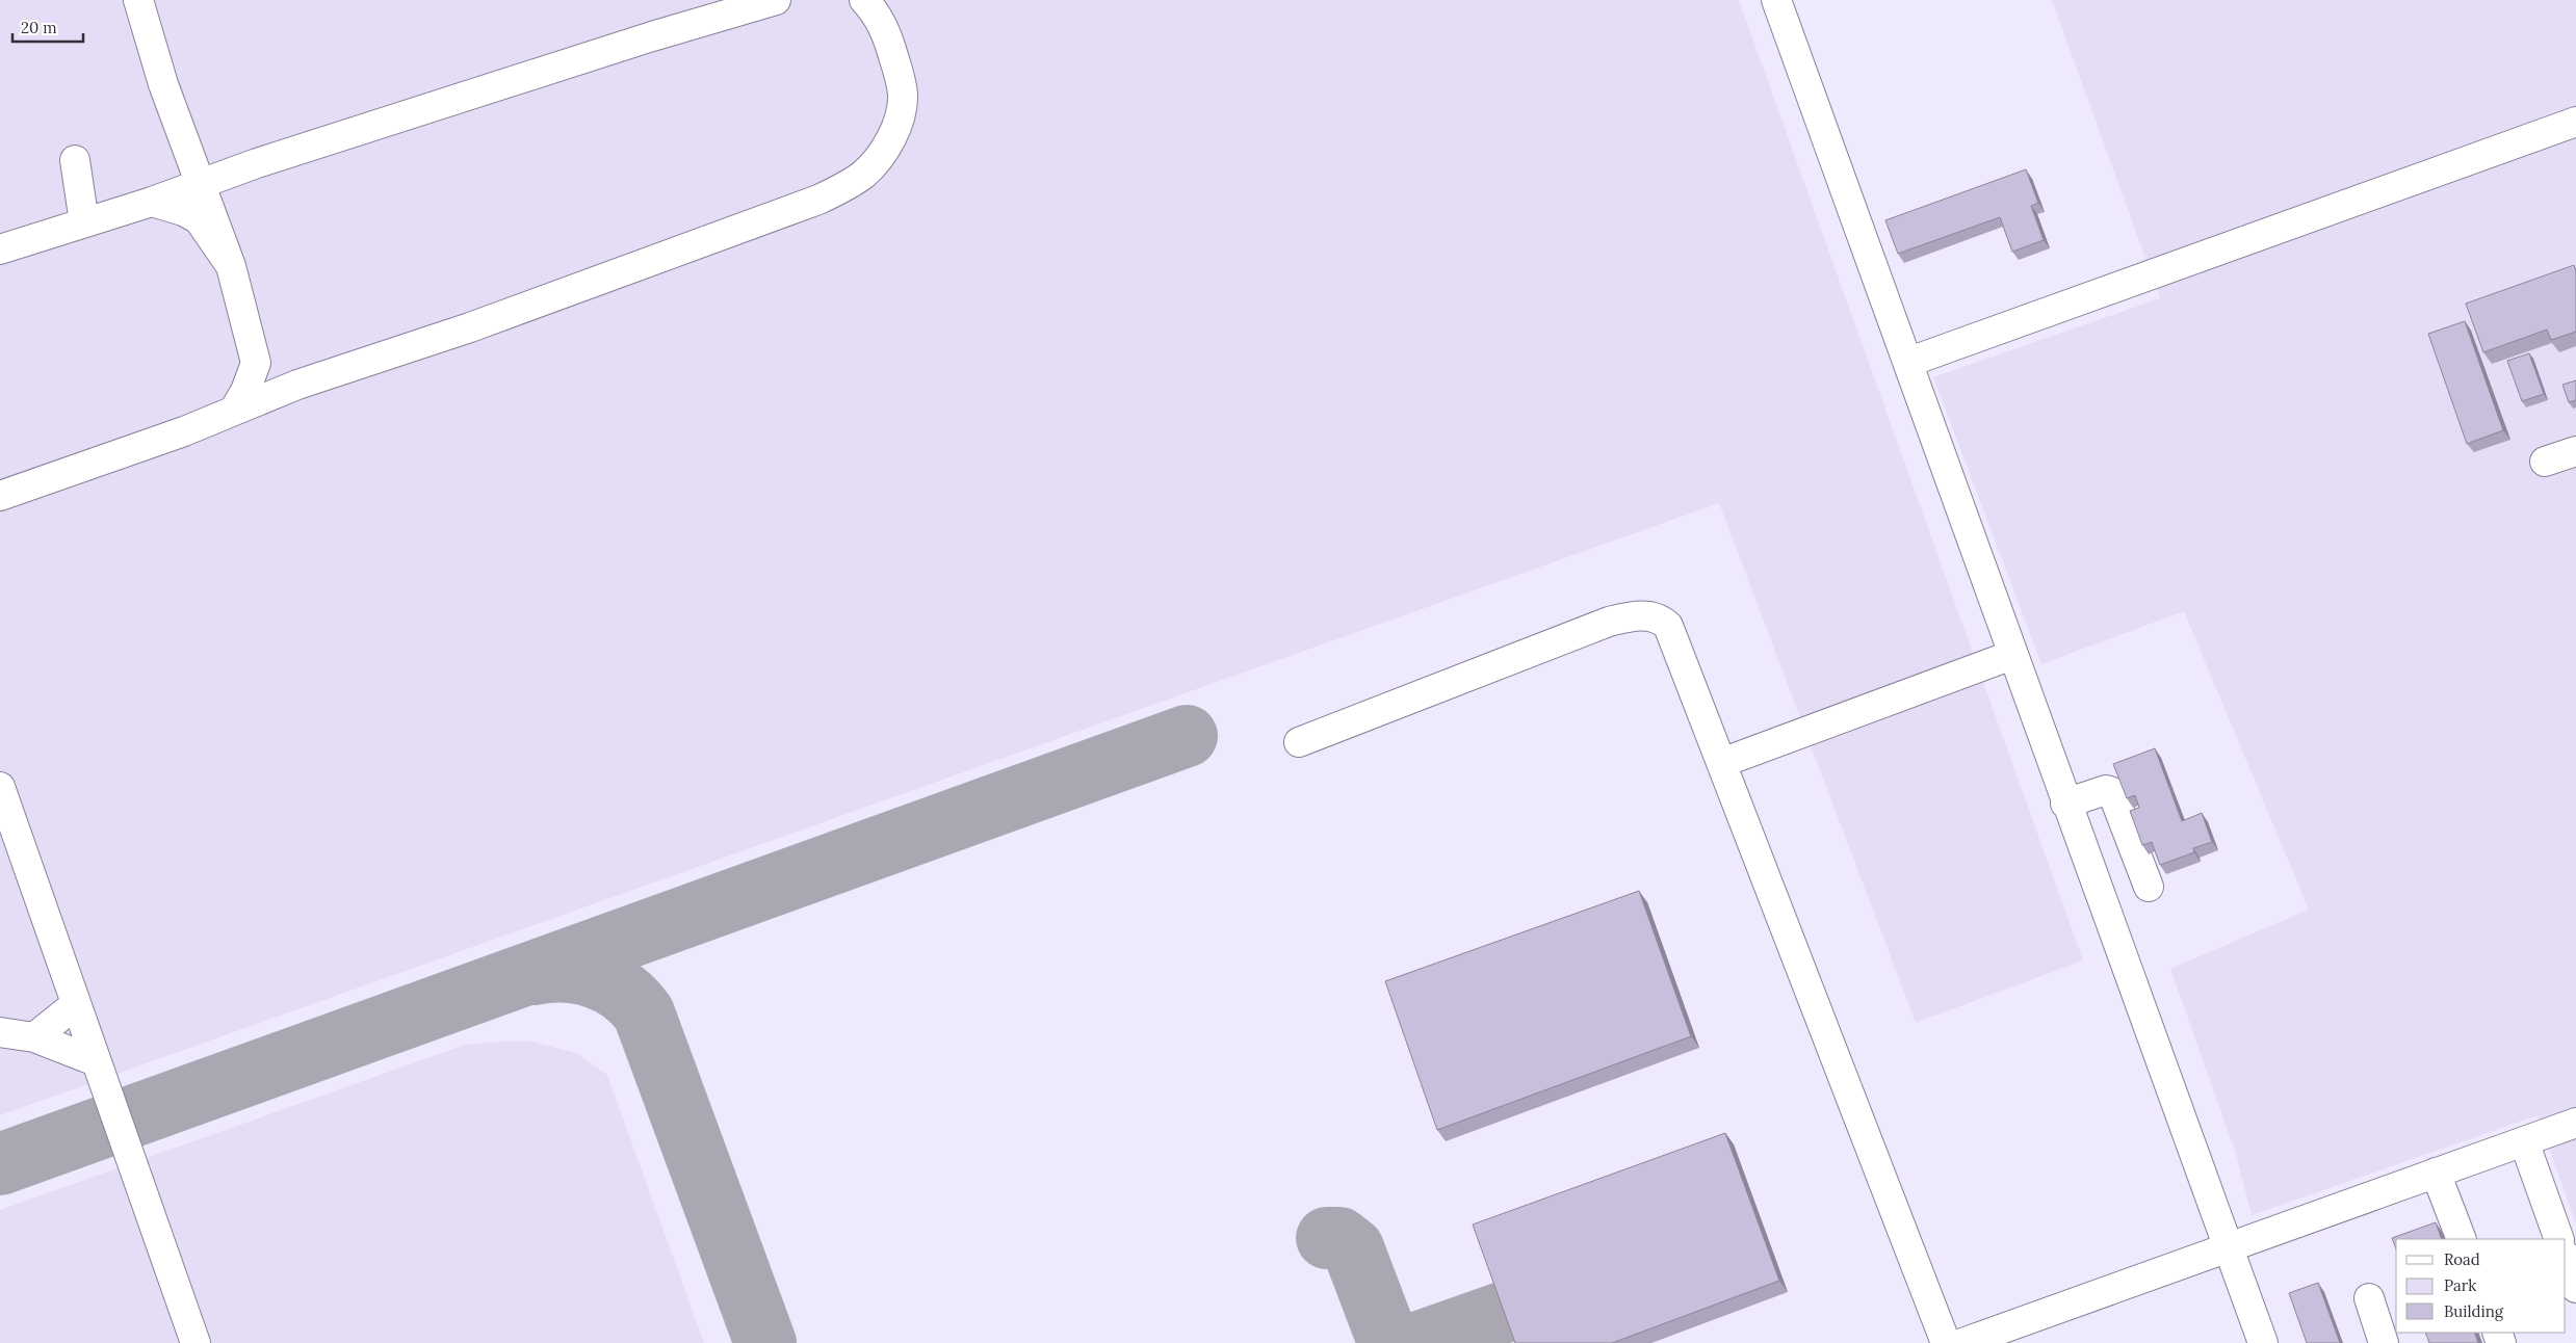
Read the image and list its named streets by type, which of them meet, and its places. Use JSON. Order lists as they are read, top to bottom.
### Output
{
  "legend": ["Road", "Park", "Building"],
  "scale_bar": "20 m"
}
